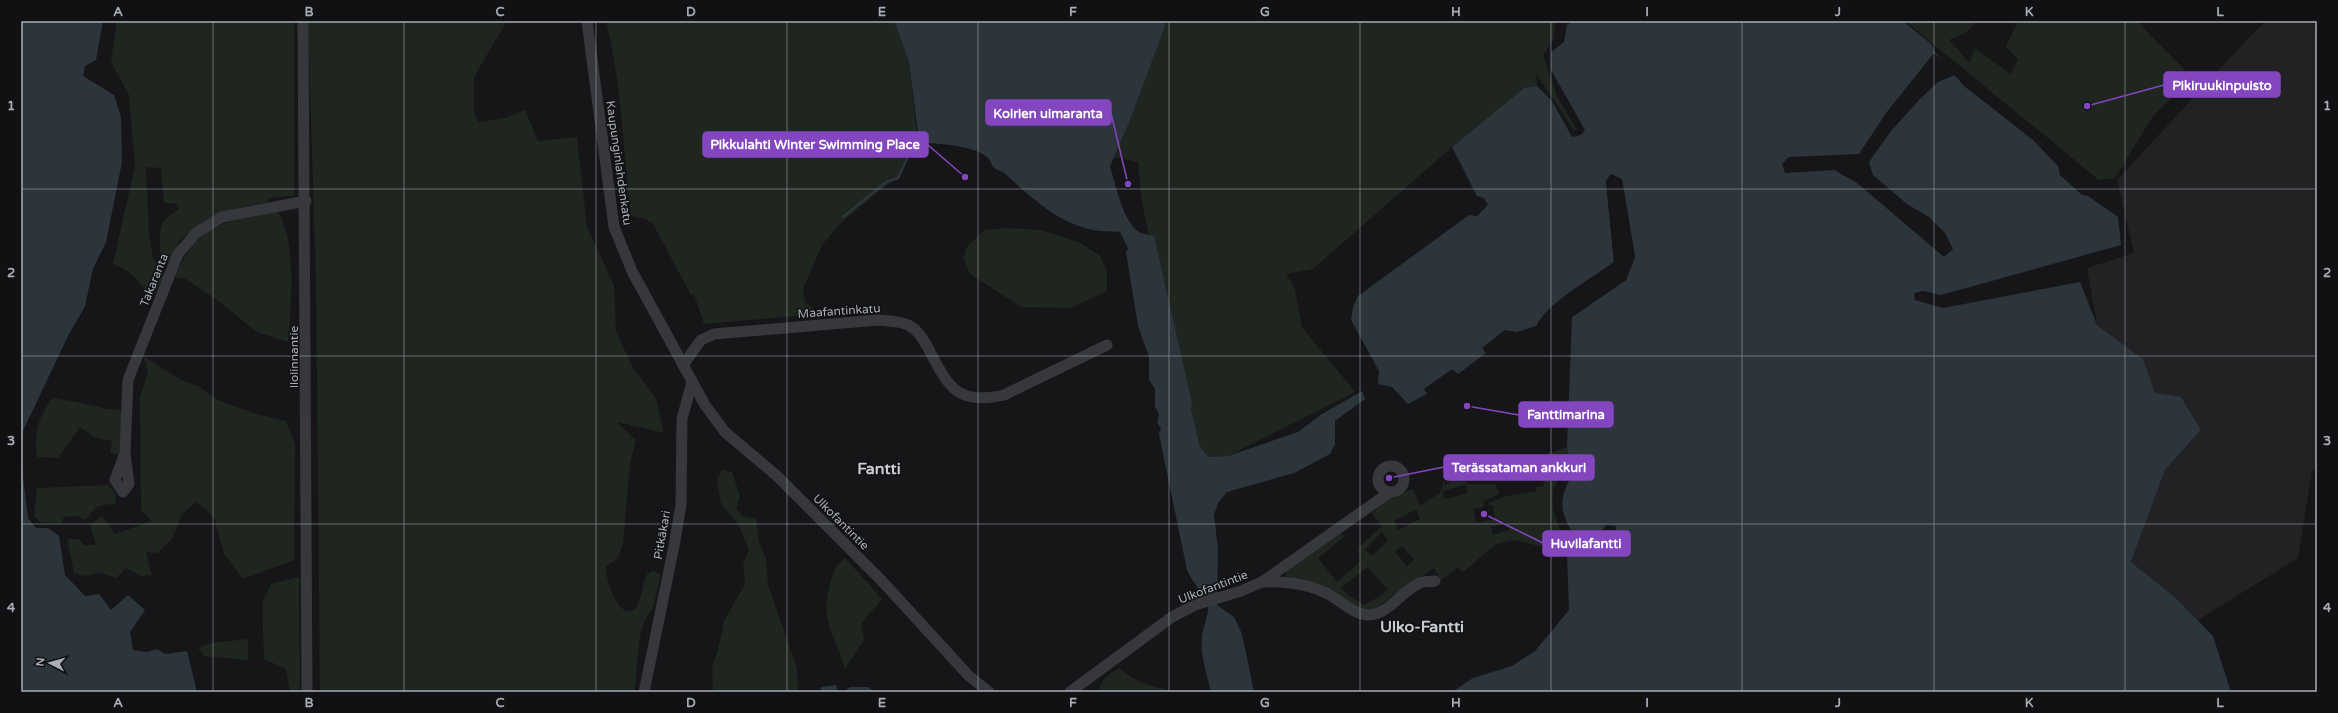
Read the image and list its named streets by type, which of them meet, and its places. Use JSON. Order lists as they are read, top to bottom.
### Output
{
  "streets": {
    "street": [
      "Kaupunginlahdenkatu",
      "Takaranta",
      "Maafantinkatu",
      "Ilolinnantie",
      "Ulkofantintie",
      "Pitkäkari"
    ]
  },
  "crossings": [
    ["Kaupunginlahdenkatu", "Maafantinkatu"],
    ["Kaupunginlahdenkatu", "Ulkofantintie"],
    ["Takaranta", "Ilolinnantie"],
    ["Maafantinkatu", "Ulkofantintie"],
    ["Ulkofantintie", "Pitkäkari"]
  ],
  "districts": ["Fantti", "Ulko-Fantti"],
  "places": [
    "Pikiruukinpuisto",
    "Pikkulahti Winter Swimming Place",
    "Koirien uimaranta",
    "Fanttimarina",
    "Terässataman ankkuri",
    "Huvilafantti"
  ],
  "north": "left",
  "grid": {
    "columns": [
      "A",
      "B",
      "C",
      "D",
      "E",
      "F",
      "G",
      "H",
      "I",
      "J",
      "K",
      "L"
    ],
    "rows": [
      "1",
      "2",
      "3",
      "4"
    ]
  }
}
